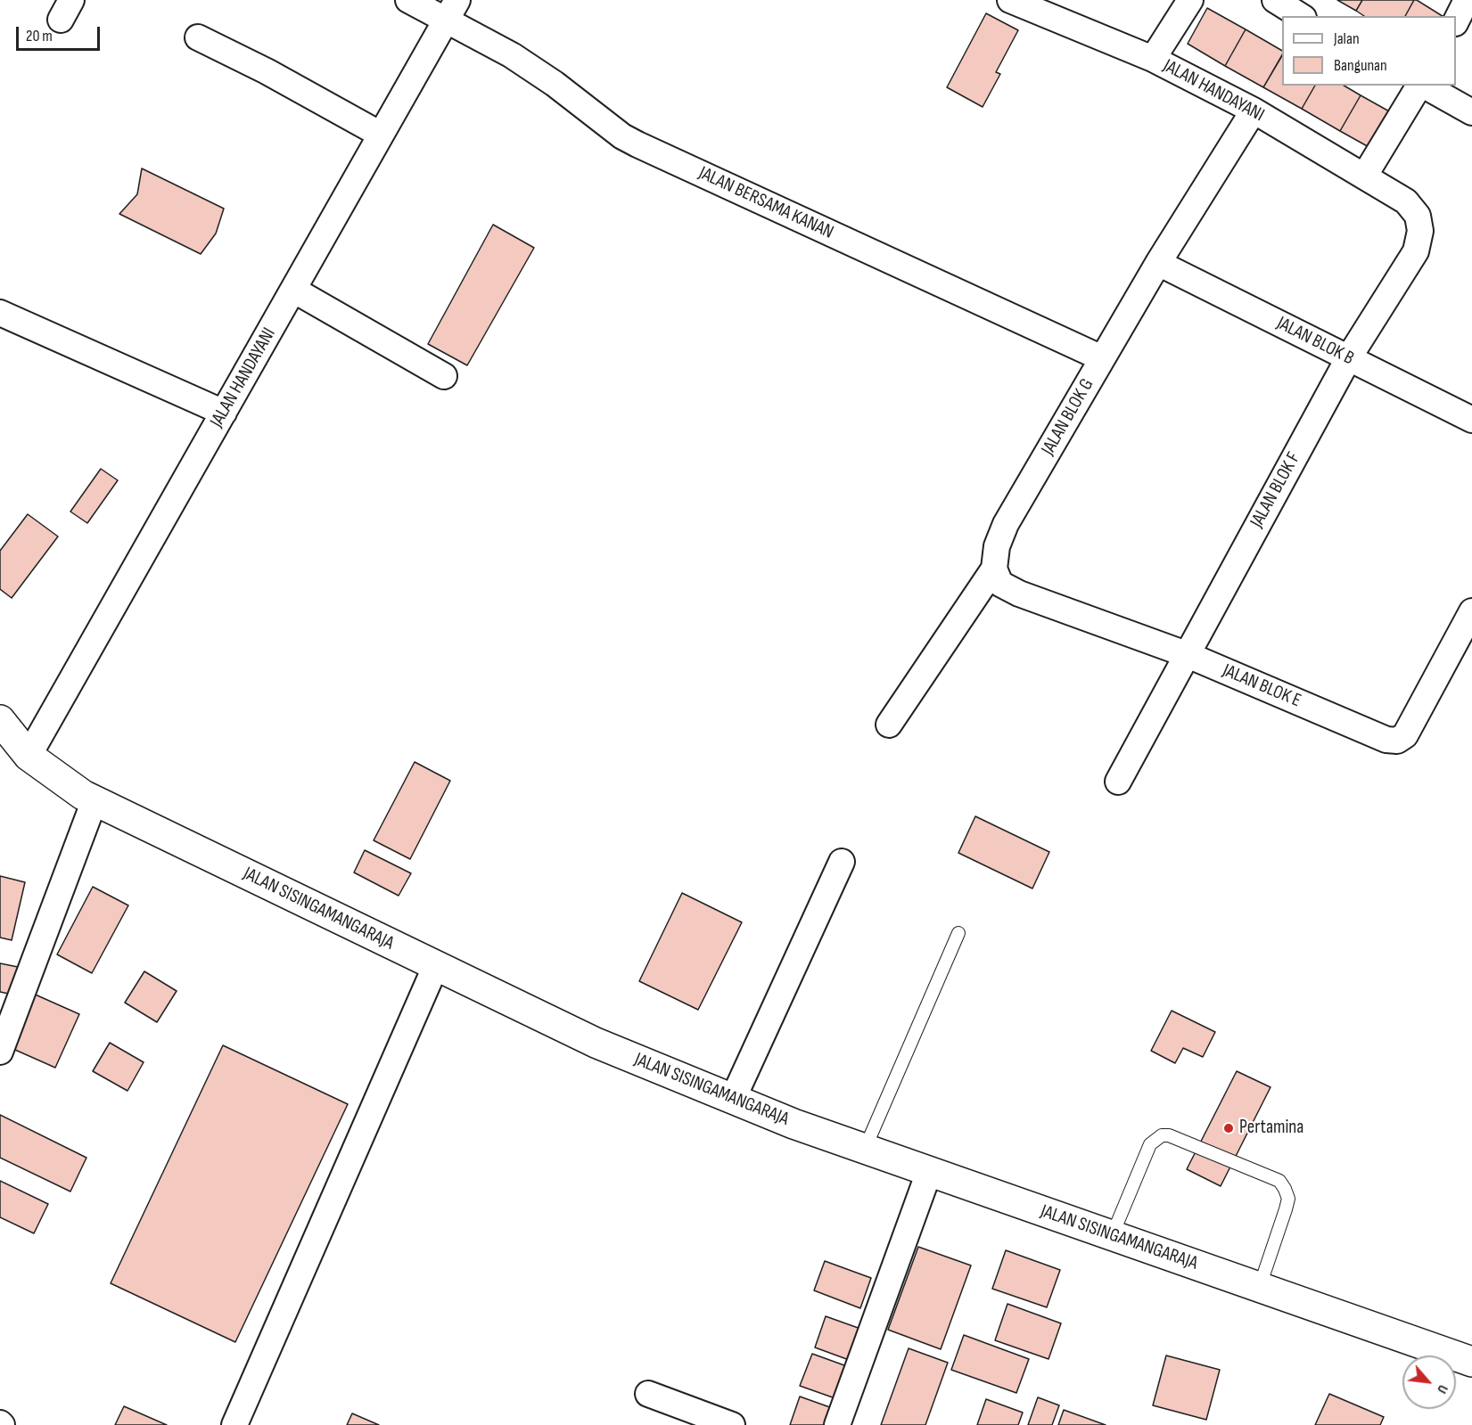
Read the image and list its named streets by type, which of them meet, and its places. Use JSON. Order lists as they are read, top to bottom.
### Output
{
  "streets": {
    "highway": ["JALAN SISINGAMANGARAJA"],
    "street": [
      "JALAN HANDAYANI",
      "JALAN BERSAMA KANAN",
      "JALAN BLOK B",
      "JALAN BLOK G",
      "JALAN BLOK F",
      "JALAN BLOK E"
    ]
  },
  "crossings": [
    ["JALAN HANDAYANI", "JALAN BERSAMA KANAN"],
    ["JALAN HANDAYANI", "JALAN BLOK G"],
    ["JALAN HANDAYANI", "JALAN BLOK F"],
    ["JALAN HANDAYANI", "JALAN SISINGAMANGARAJA"],
    ["JALAN BERSAMA KANAN", "JALAN BLOK G"],
    ["JALAN BLOK B", "JALAN BLOK G"],
    ["JALAN BLOK B", "JALAN BLOK F"],
    ["JALAN BLOK G", "JALAN BLOK E"],
    ["JALAN BLOK F", "JALAN BLOK E"]
  ],
  "places": ["Pertamina"],
  "legend": ["Jalan", "Bangunan"],
  "scale_bar": "20 m",
  "north": "bottom right"
}
